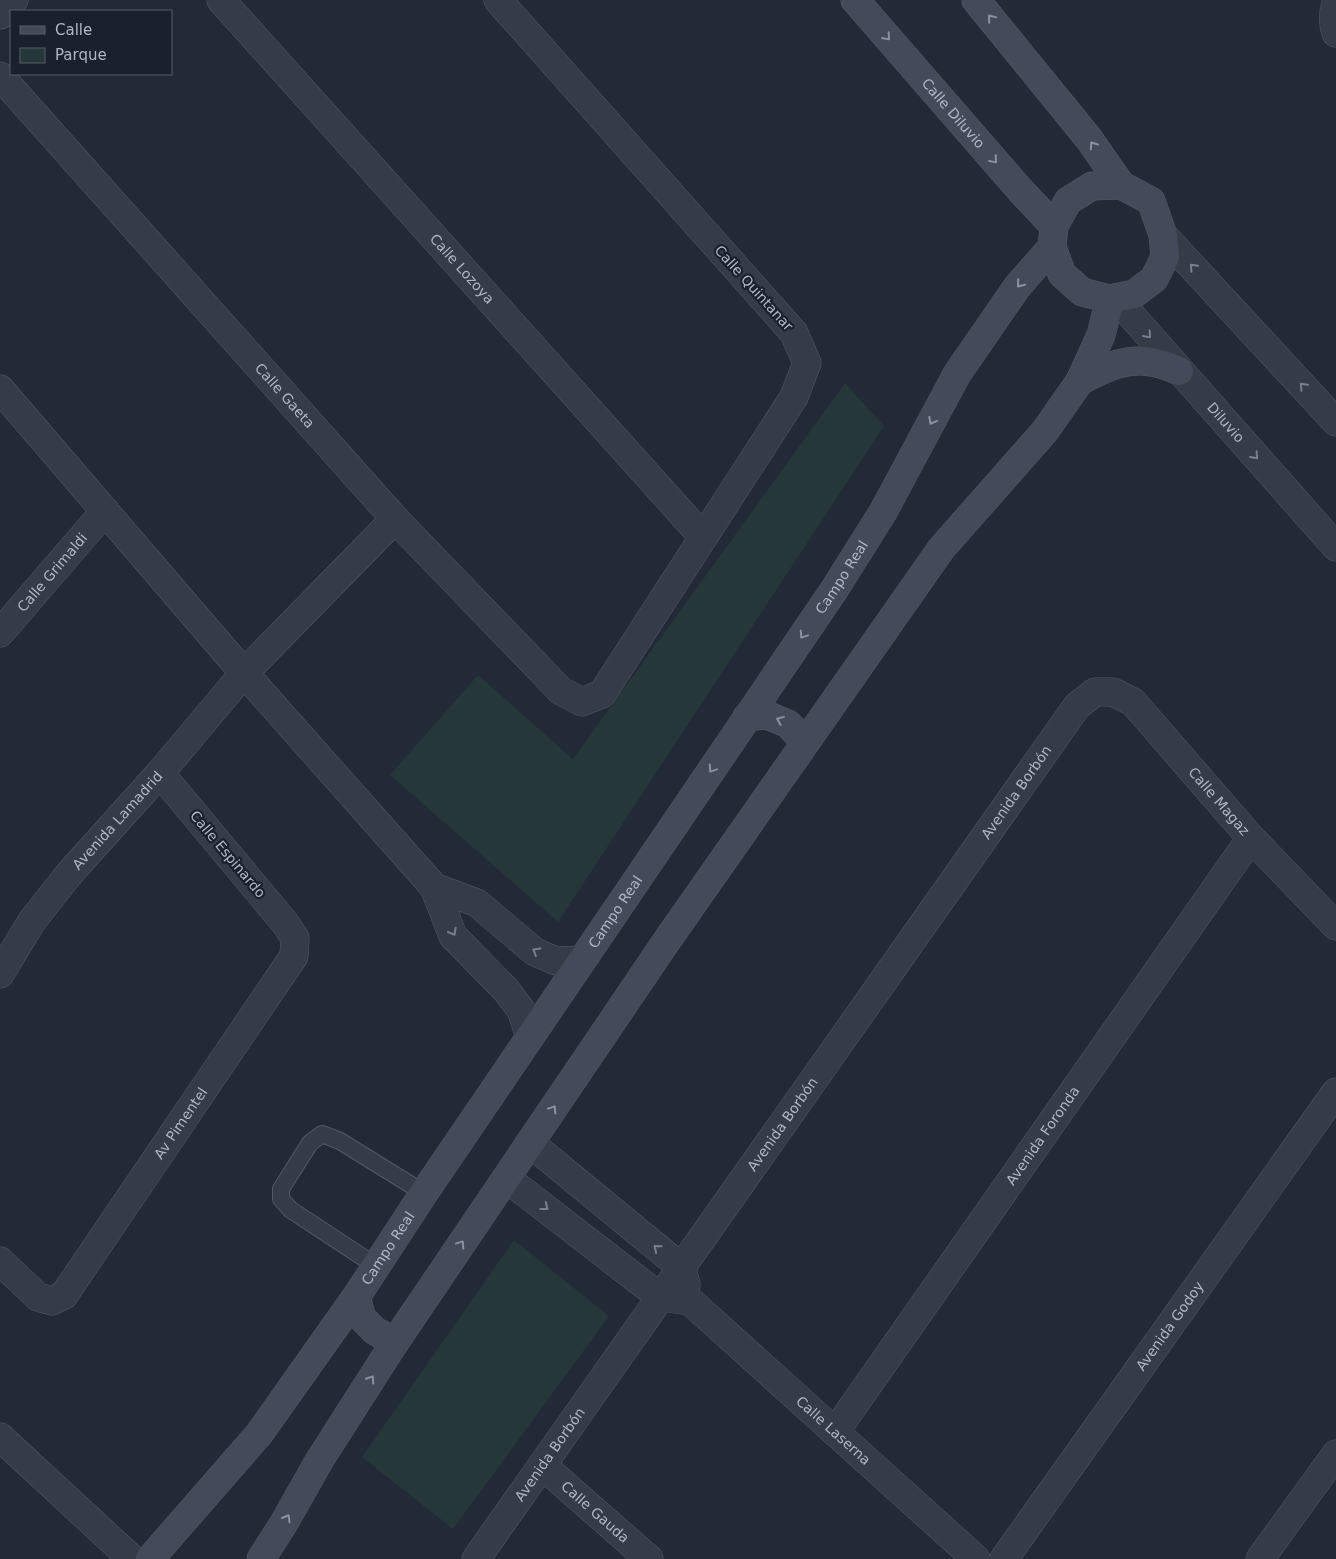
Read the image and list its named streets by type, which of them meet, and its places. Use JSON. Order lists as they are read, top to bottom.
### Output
{
  "streets": {
    "street": [
      "Calle Diluvio",
      "Calle Lozoya",
      "Calle Quintanar",
      "Calle Gaeta",
      "Diluvio",
      "Calle Grimaldi",
      "Campo Real",
      "Avenida Borbón",
      "Calle Magaz",
      "Avenida Lamadrid",
      "Calle Espinardo",
      "Av Pimentel",
      "Avenida Foronda",
      "Avenida Godoy",
      "Calle Laserna",
      "Calle Gauda"
    ]
  },
  "crossings": [
    ["Calle Diluvio", "Diluvio"],
    ["Calle Diluvio", "Campo Real"],
    ["Calle Lozoya", "Calle Quintanar"],
    ["Calle Quintanar", "Calle Gaeta"],
    ["Calle Gaeta", "Avenida Lamadrid"],
    ["Diluvio", "Campo Real"],
    ["Avenida Borbón", "Calle Magaz"],
    ["Avenida Borbón", "Calle Gauda"],
    ["Calle Magaz", "Avenida Foronda"],
    ["Avenida Lamadrid", "Calle Espinardo"],
    ["Calle Espinardo", "Av Pimentel"],
    ["Avenida Foronda", "Calle Laserna"]
  ],
  "legend": ["Calle", "Parque"]
}
